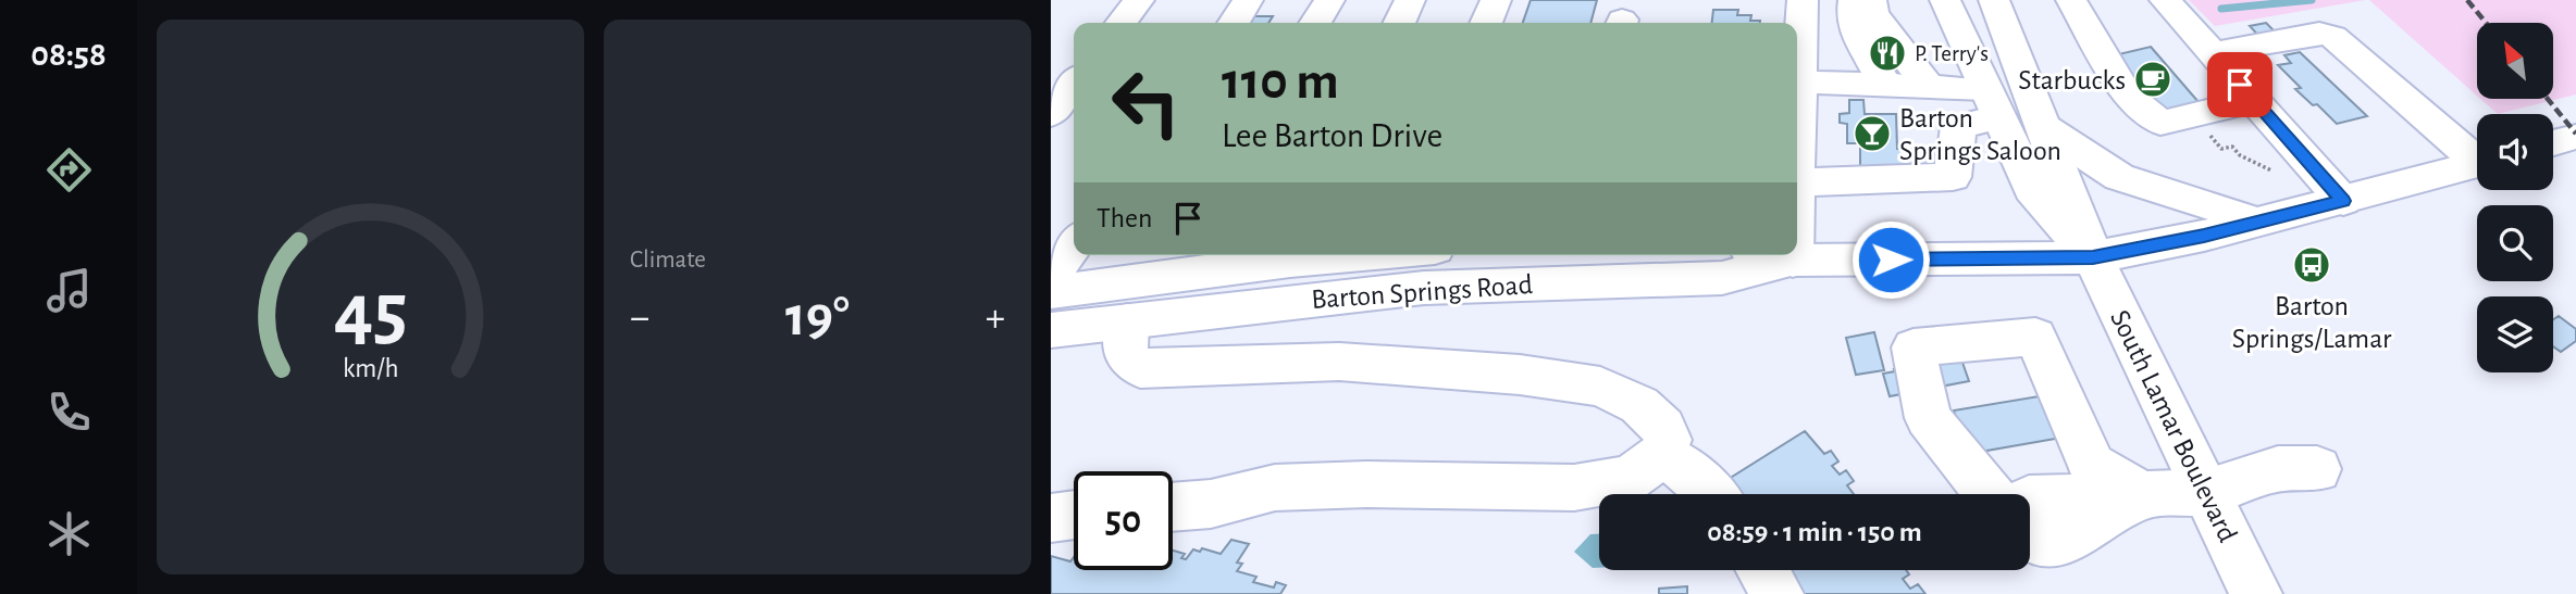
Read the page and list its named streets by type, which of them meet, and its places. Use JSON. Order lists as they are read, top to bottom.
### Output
{
  "streets": {
    "main road": ["Barton Springs Road", "South Lamar Boulevard"]
  },
  "crossings": [
    ["Barton Springs Road", "South Lamar Boulevard"]
  ],
  "places": {
    "restaurant": ["P. Terry's"],
    "cafe": ["Starbucks"],
    "bar": ["Barton Springs Saloon"],
    "bus stop": ["Barton Springs/Lamar"]
  },
  "north": "top left",
  "page": {
    "tabs": "08:58",
    "tile": "Climate",
    "turn": ["110 m", "Lee Barton Drive"],
    "then": "Then",
    "heat": ["−", "19°", "+"],
    "limit": "50",
    "trip": "08:59 · 1 min · 150 m",
    "gauge": ["45", "km/h"]
  }
}
